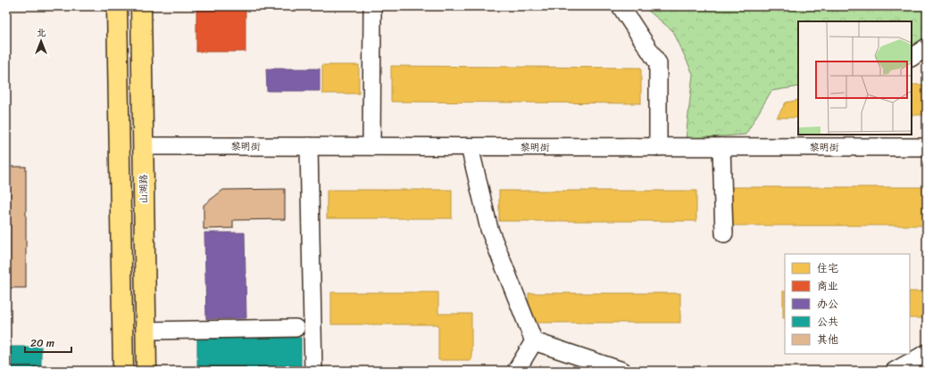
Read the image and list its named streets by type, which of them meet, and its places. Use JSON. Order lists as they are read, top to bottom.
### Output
{
  "streets": {
    "main road": ["山湖路"],
    "street": ["黎明街"]
  },
  "crossings": [
    ["黎明街", "山湖路"]
  ],
  "legend": [
    "住宅",
    "商业",
    "办公",
    "公共",
    "其他"
  ],
  "scale_bar": "20 m",
  "north": "top"
}
